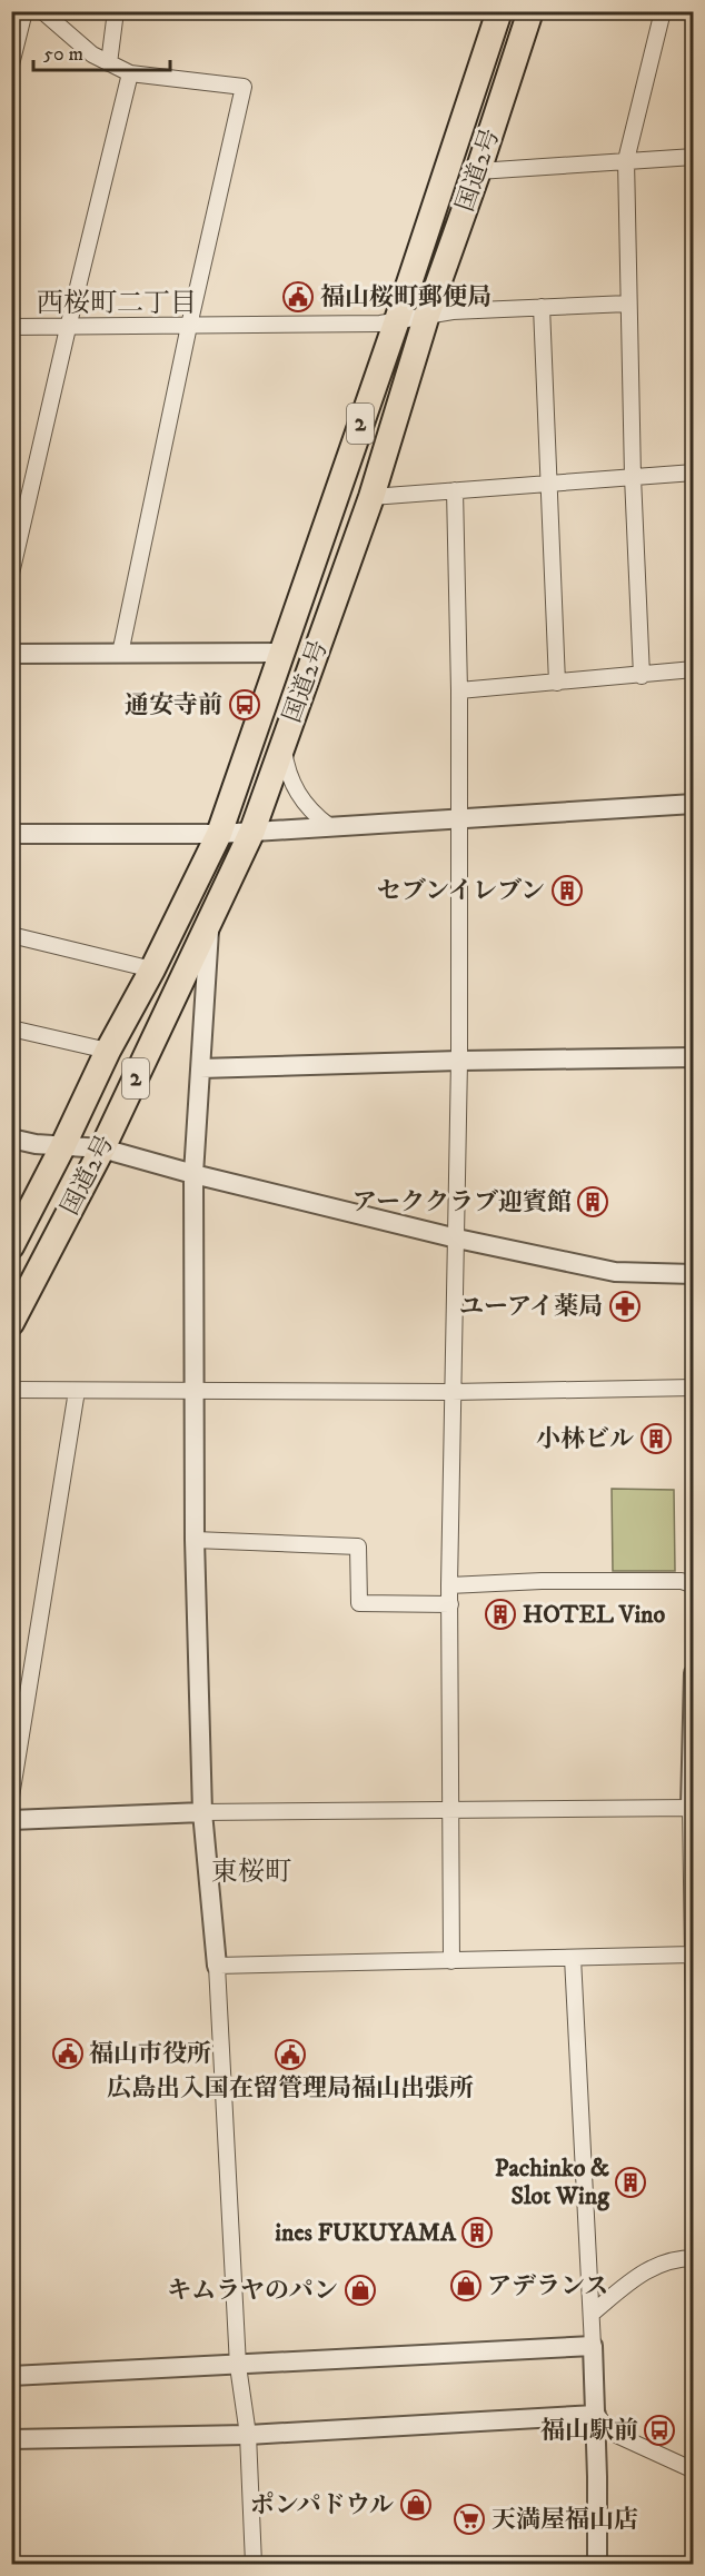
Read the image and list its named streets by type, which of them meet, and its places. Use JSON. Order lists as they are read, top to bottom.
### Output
{
  "streets": {
    "highway": ["国道2号", "2"]
  },
  "districts": ["西桜町二丁目", "東桜町"],
  "places": {
    "public building": ["福山桜町郵便局", "福山市役所", "広島出入国在留管理局福山出張所"],
    "bus stop": ["通安寺前", "福山駅前"],
    "building": [
      "セブンイレブン",
      "アーククラブ迎賓館",
      "小林ビル",
      "HOTEL Vino",
      "Pachinko & Slot Wing",
      "ines FUKUYAMA"
    ],
    "pharmacy": ["ユーアイ薬局"],
    "shop": ["アデランス", "キムラヤのパン", "ポンパドウル"],
    "supermarket": ["天満屋福山店"]
  },
  "scale_bar": "50 m"
}
